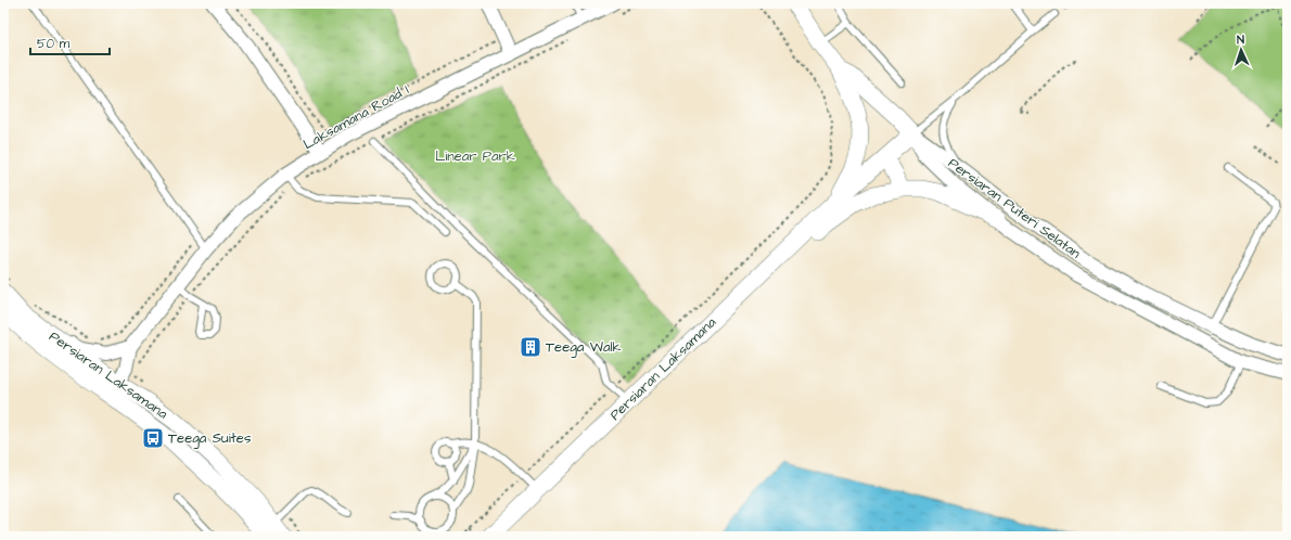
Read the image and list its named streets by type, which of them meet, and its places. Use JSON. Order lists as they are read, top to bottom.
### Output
{
  "streets": {
    "street": ["Laksamana Road 1", "Persiaran Puteri Selatan", "Persiaran Laksamana"]
  },
  "crossings": [
    ["Persiaran Puteri Selatan", "Persiaran Laksamana"]
  ],
  "parks": ["Linear Park"],
  "places": {
    "building": ["Teega Walk"],
    "bus stop": ["Teega Suites"]
  },
  "scale_bar": "50 m",
  "north": "top"
}
